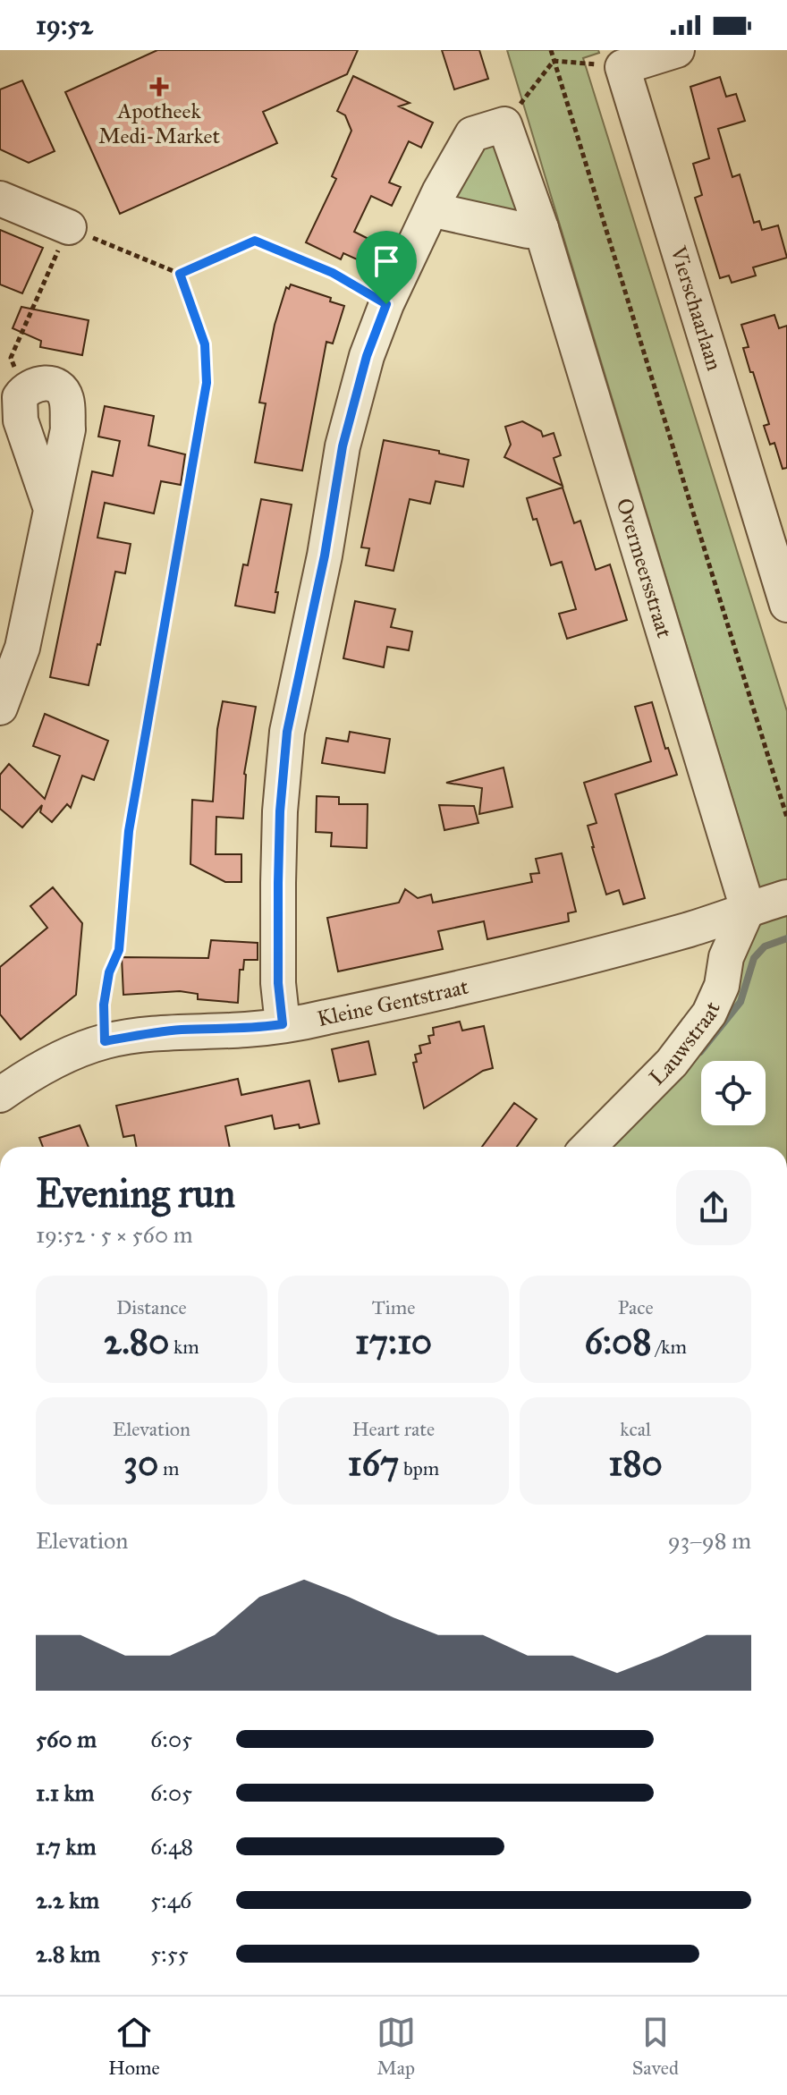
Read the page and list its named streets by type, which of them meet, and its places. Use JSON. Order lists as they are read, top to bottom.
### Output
{
  "streets": {
    "street": [
      "Vierschaarlaan",
      "Overmeersstraat",
      "Kleine Gentstraat",
      "Lauwstraat"
    ]
  },
  "crossings": [
    ["Overmeersstraat", "Kleine Gentstraat"],
    ["Overmeersstraat", "Lauwstraat"],
    ["Kleine Gentstraat", "Lauwstraat"]
  ],
  "places": {
    "health": ["Apotheek Medi-Market"]
  },
  "page": {
    "status": "19:52",
    "heading": ["Evening run", "19:52 · 5 × 560 m"],
    "stats": [
      ["Distance", "2.80 km"],
      ["Time", "17:10"],
      ["Pace", "6:08 /km"],
      ["Elevation", "30 m"],
      ["Heart rate", "167 bpm"],
      ["kcal", "180"]
    ],
    "chart": ["Elevation", "93–98 m"],
    "list": [
      {
        "name": "560 m",
        "note": "6:05"
      },
      {
        "name": "1.1 km",
        "note": "6:05"
      },
      {
        "name": "1.7 km",
        "note": "6:48"
      },
      {
        "name": "2.2 km",
        "note": "5:46"
      },
      {
        "name": "2.8 km",
        "note": "5:55"
      }
    ],
    "tabs": ["Home", "Map", "Saved"]
  }
}
